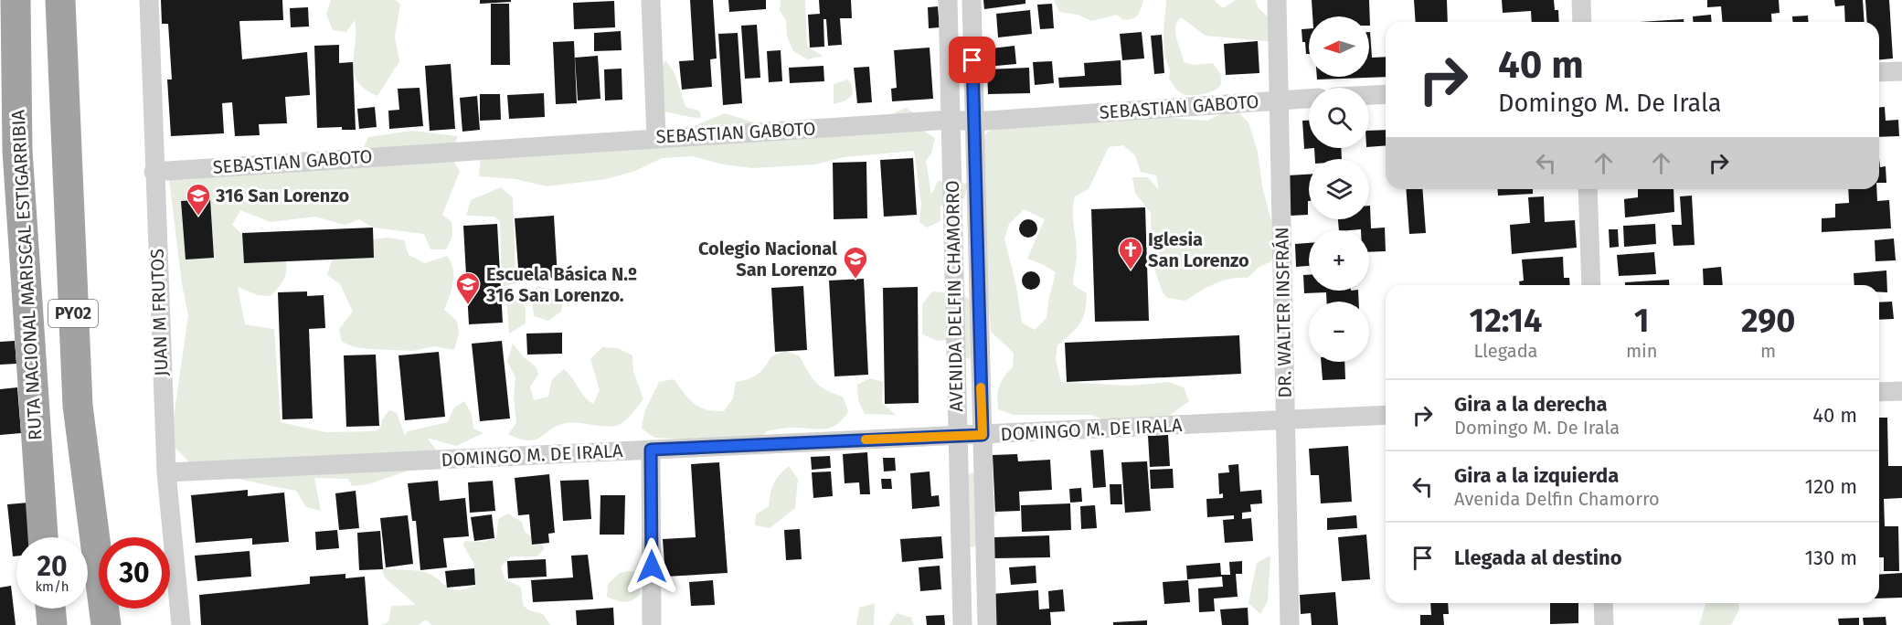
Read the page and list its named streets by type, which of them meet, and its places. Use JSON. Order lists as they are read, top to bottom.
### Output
{
  "streets": {
    "highway": ["RUTA NACIONAL MARISCAL ESTIGARRIBIA", "PY02"],
    "street": [
      "SEBASTIAN GABOTO",
      "AVENIDA DELFIN CHAMORRO",
      "JUAN M FRUTOS",
      "DR. WALTER INSFRÁN",
      "DOMINGO M. DE IRALA"
    ]
  },
  "crossings": [
    ["SEBASTIAN GABOTO", "AVENIDA DELFIN CHAMORRO"],
    ["SEBASTIAN GABOTO", "JUAN M FRUTOS"],
    ["SEBASTIAN GABOTO", "DR. WALTER INSFRÁN"],
    ["AVENIDA DELFIN CHAMORRO", "DOMINGO M. DE IRALA"],
    ["JUAN M FRUTOS", "DOMINGO M. DE IRALA"],
    ["DR. WALTER INSFRÁN", "DOMINGO M. DE IRALA"]
  ],
  "places": {
    "school or university": ["316 San Lorenzo", "Colegio Nacional San Lorenzo", "Escuela Básica N.º 316 San Lorenzo."],
    "church": ["Iglesia San Lorenzo"]
  },
  "north": "left",
  "page": {
    "map_buttons": ["+", "−"],
    "turn": ["40 m", "Domingo M. De Irala"],
    "eta": [
      "12:14",
      "Llegada",
      "1",
      "min",
      "290",
      "m"
    ],
    "list": [
      {
        "name": "Gira a la derecha",
        "note": "Domingo M. De Irala",
        "value": "40 m"
      },
      {
        "name": "Gira a la izquierda",
        "note": "Avenida Delfin Chamorro",
        "value": "120 m"
      },
      {
        "name": "Llegada al destino",
        "value": "130 m"
      }
    ],
    "speed": "20 km/h",
    "limit": "30"
  }
}
